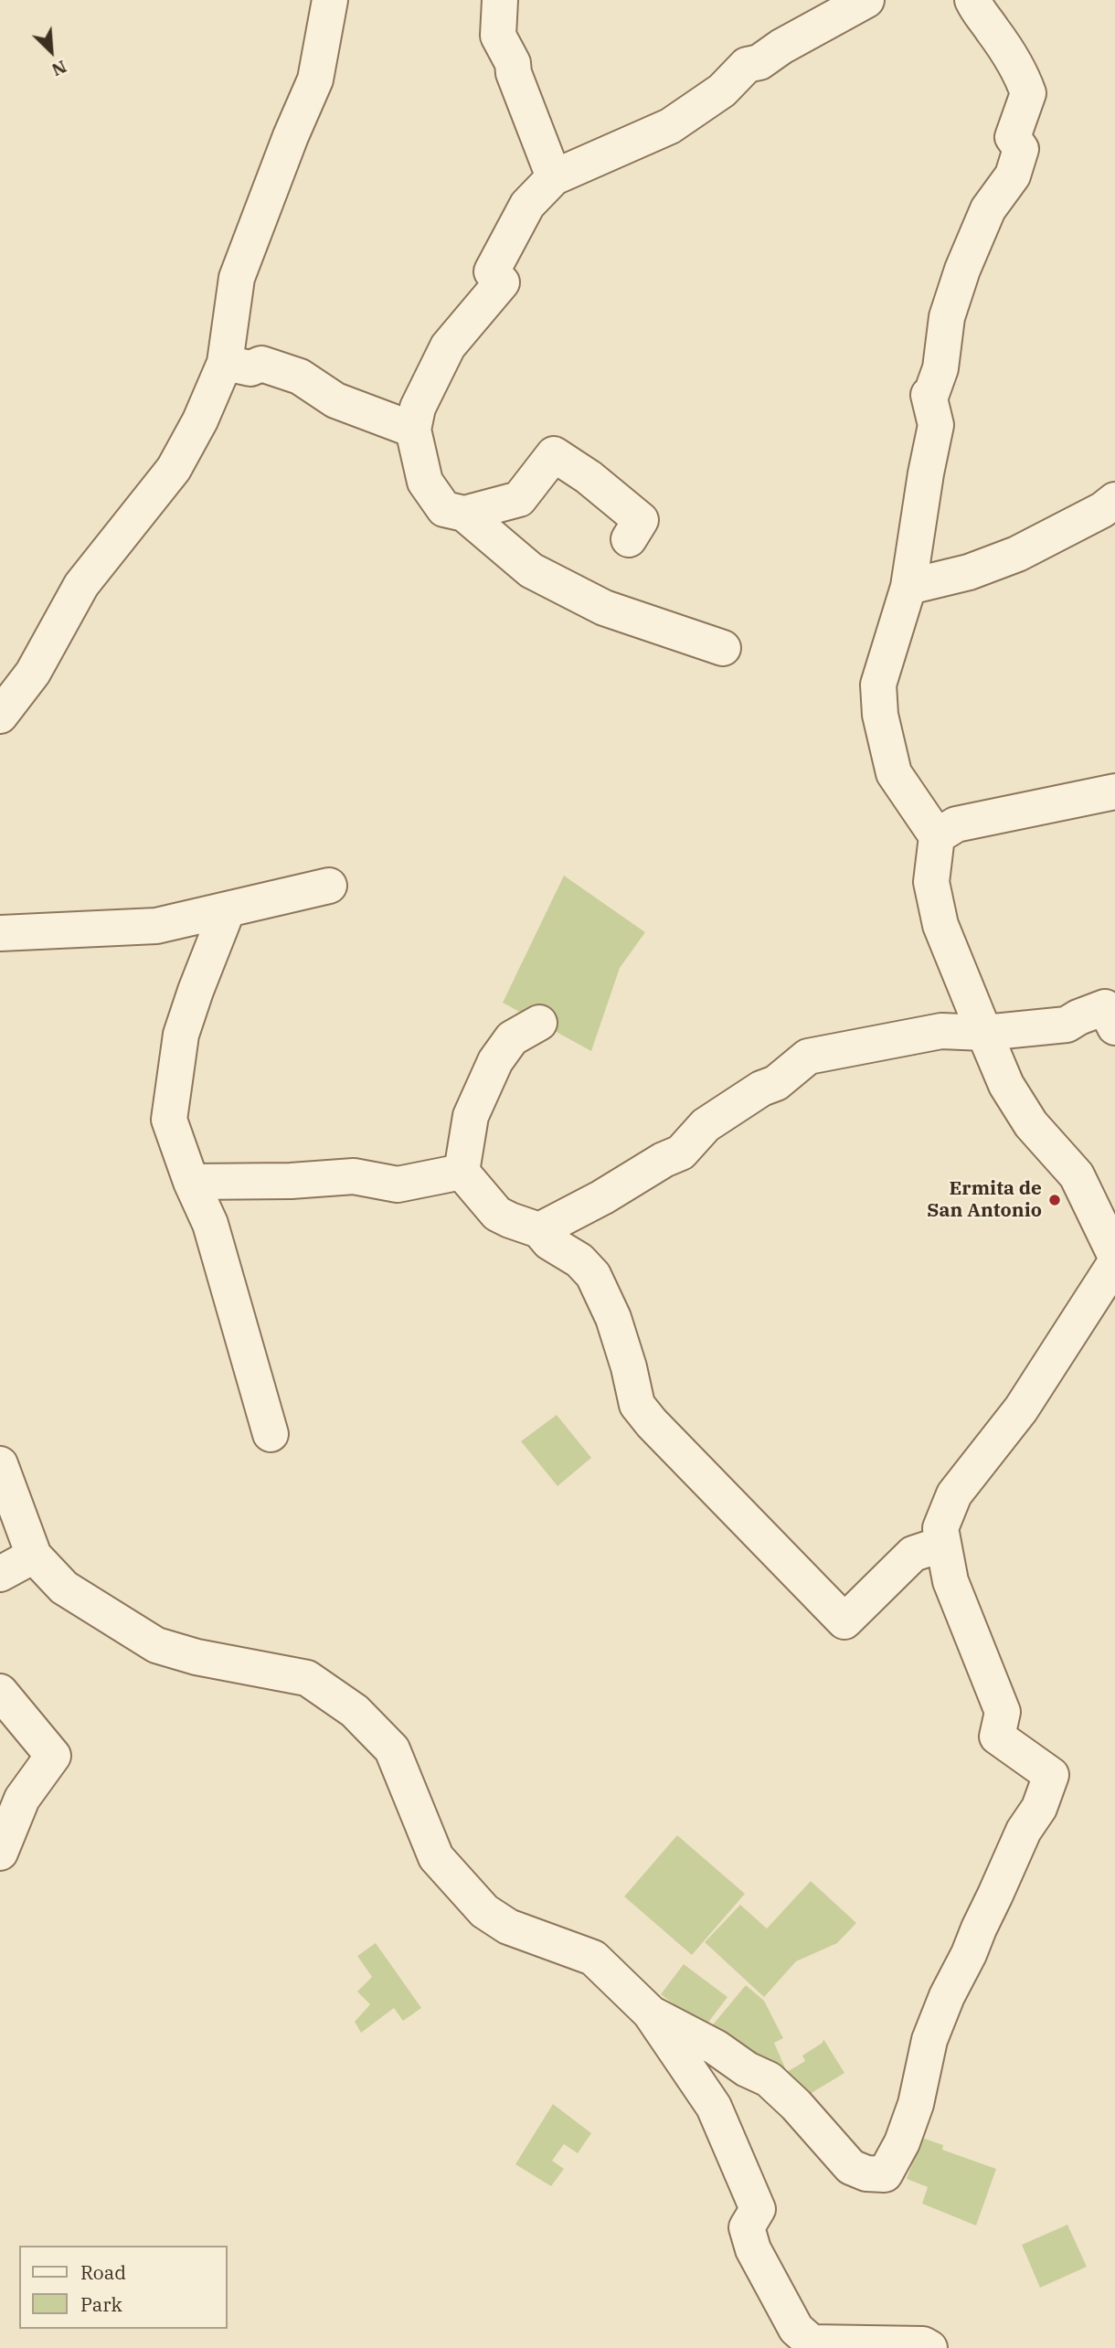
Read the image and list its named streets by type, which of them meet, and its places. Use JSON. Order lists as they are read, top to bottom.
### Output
{
  "places": ["Ermita de San Antonio"],
  "legend": ["Road", "Park"],
  "north": "bottom right"
}
